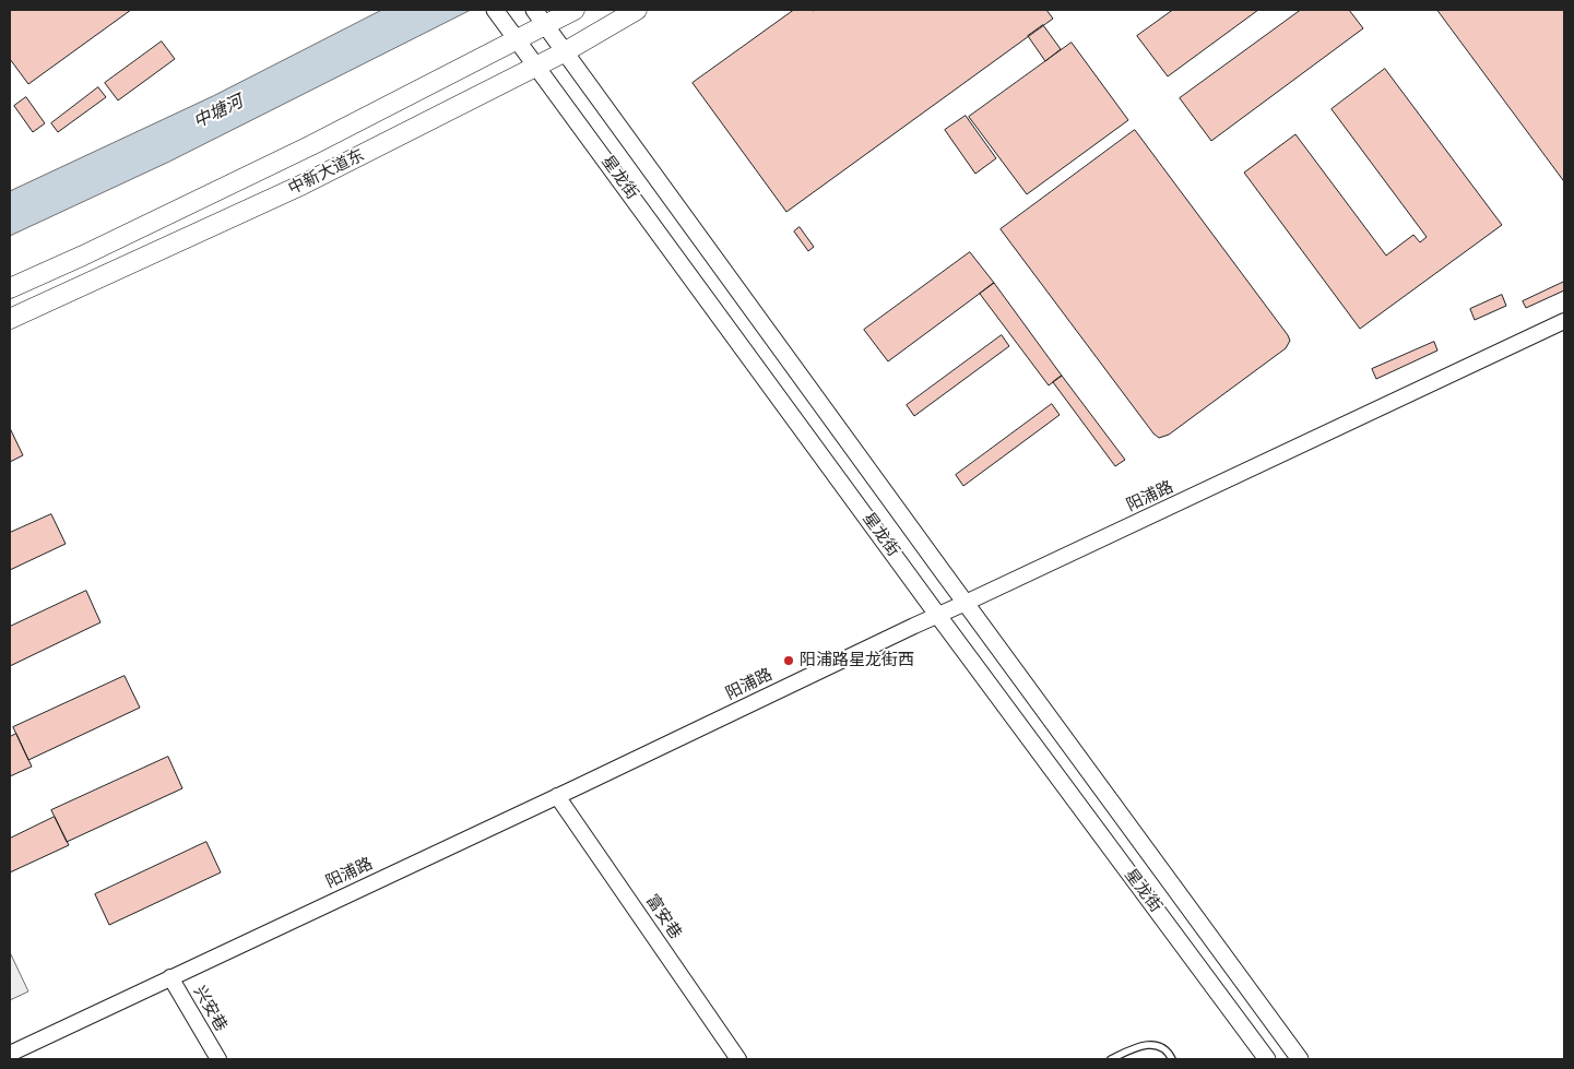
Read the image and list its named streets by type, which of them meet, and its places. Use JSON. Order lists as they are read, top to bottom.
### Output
{
  "streets": {
    "main road": ["中新大道东", "星龙街"],
    "street": ["阳浦路", "富安巷", "兴安巷"]
  },
  "crossings": [
    ["中新大道东", "星龙街"],
    ["星龙街", "阳浦路"],
    ["阳浦路", "富安巷"],
    ["阳浦路", "兴安巷"]
  ],
  "water": ["中塘河"],
  "places": ["阳浦路星龙街西"]
}
